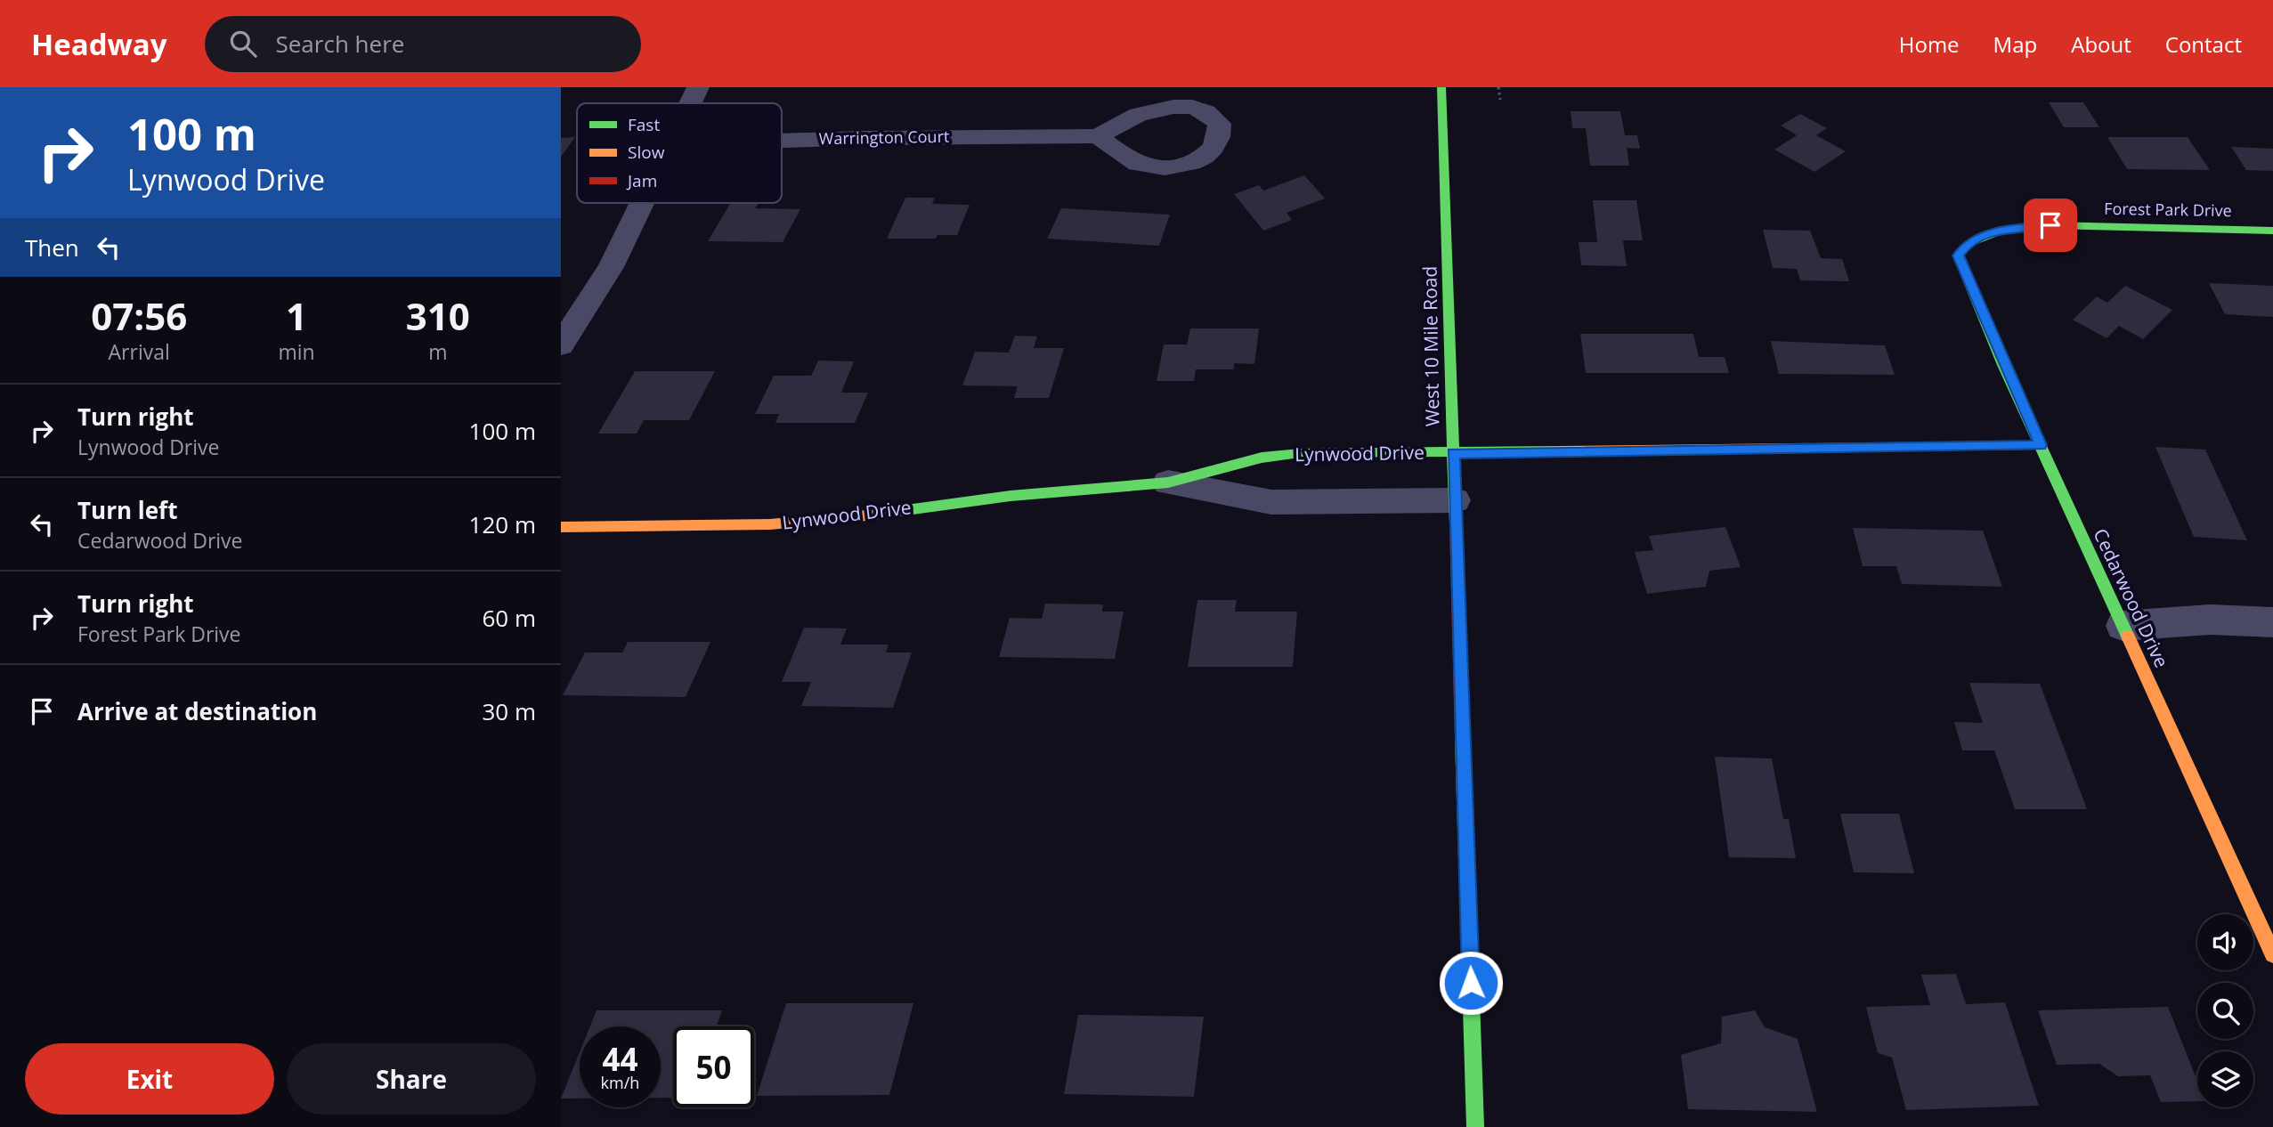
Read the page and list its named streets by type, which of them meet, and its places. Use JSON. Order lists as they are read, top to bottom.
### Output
{
  "streets": {
    "street": [
      "Warrington Court",
      "Forest Park Drive",
      "West 10 Mile Road",
      "Lynwood Drive",
      "Cedarwood Drive"
    ]
  },
  "crossings": [
    ["Forest Park Drive", "Cedarwood Drive"],
    ["West 10 Mile Road", "Lynwood Drive"],
    ["Lynwood Drive", "Cedarwood Drive"]
  ],
  "legend": ["Fast", "Slow", "Jam"],
  "page": {
    "header": "Headway",
    "search": "Search here",
    "nav": [
      "Home",
      "Map",
      "About",
      "Contact"
    ],
    "turn": ["100 m", "Lynwood Drive"],
    "then": "Then",
    "eta": [
      "07:56",
      "Arrival",
      "1",
      "min",
      "310",
      "m"
    ],
    "list": [
      {
        "name": "Turn right",
        "note": "Lynwood Drive",
        "value": "100 m"
      },
      {
        "name": "Turn left",
        "note": "Cedarwood Drive",
        "value": "120 m"
      },
      {
        "name": "Turn right",
        "note": "Forest Park Drive",
        "value": "60 m"
      },
      {
        "name": "Arrive at destination",
        "value": "30 m"
      }
    ],
    "speed": "44 km/h",
    "limit": "50",
    "buttons": ["Exit", "Share"]
  }
}
